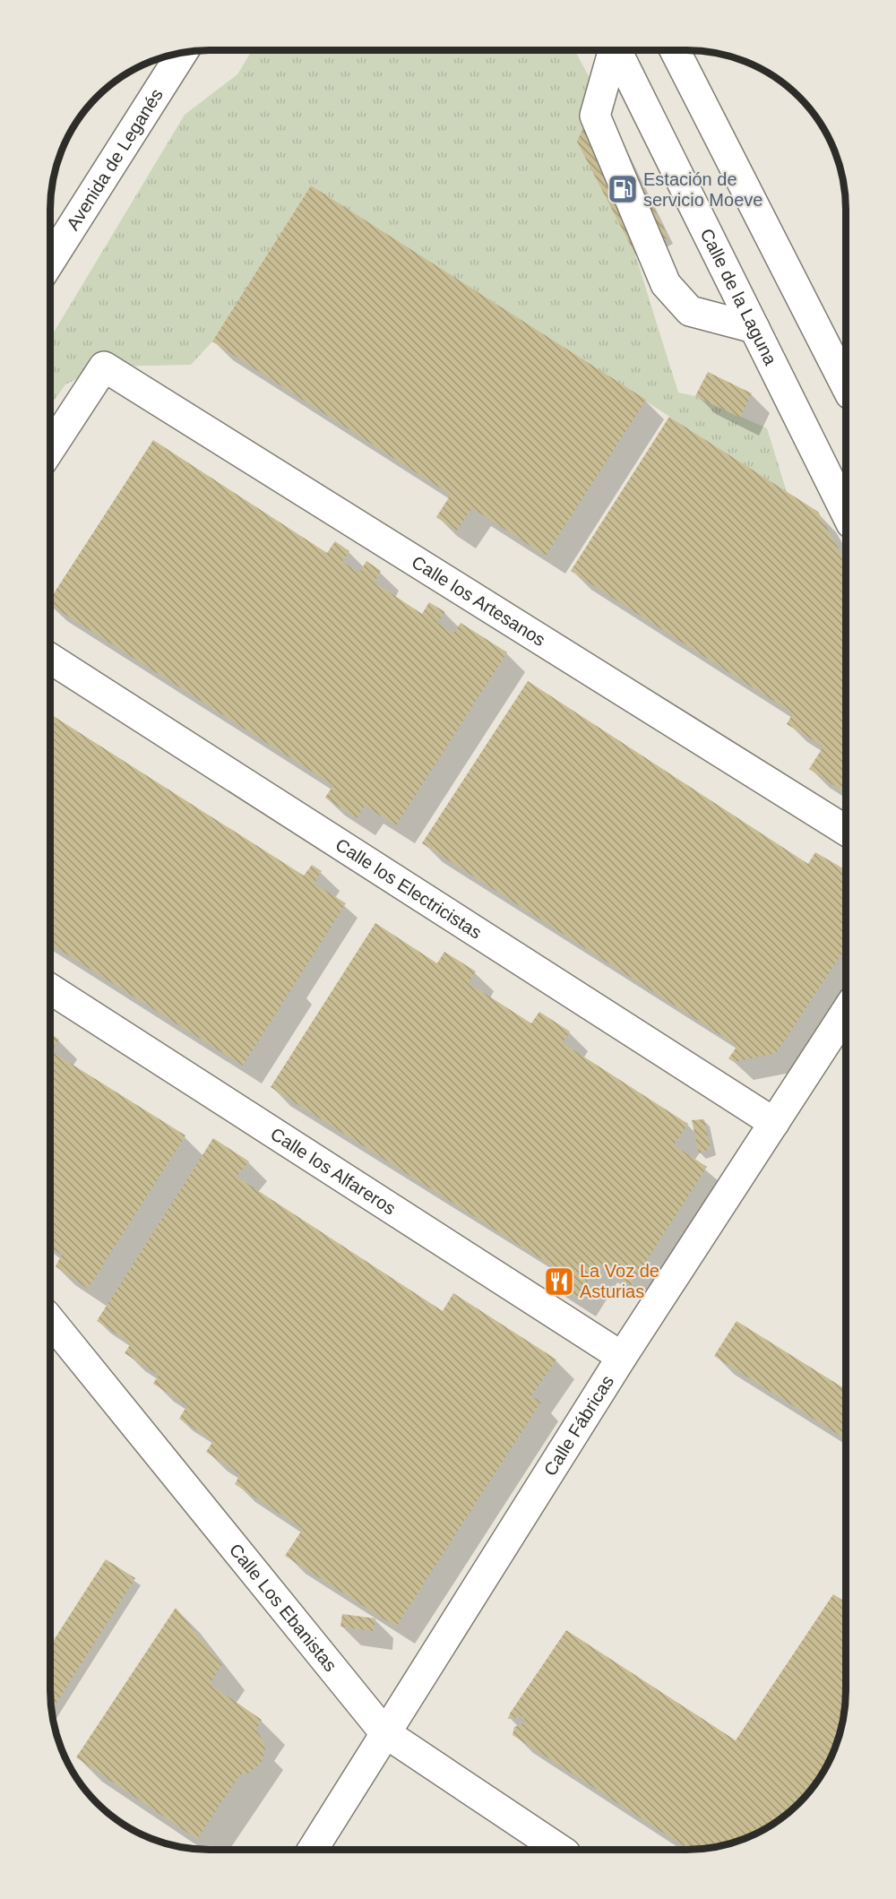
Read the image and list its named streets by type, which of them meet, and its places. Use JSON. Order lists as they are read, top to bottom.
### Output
{
  "streets": {
    "street": [
      "Avenida de Leganés",
      "Calle de la Laguna",
      "Calle los Artesanos",
      "Calle los Electricistas",
      "Calle los Alfareros",
      "Calle Fábricas",
      "Calle Los Ebanistas"
    ]
  },
  "crossings": [
    ["Calle los Electricistas", "Calle Fábricas"],
    ["Calle los Alfareros", "Calle Fábricas"],
    ["Calle Fábricas", "Calle Los Ebanistas"]
  ],
  "places": {
    "fuel station": ["Estación de servicio Moeve"],
    "restaurant": ["La Voz de Asturias"]
  }
}
